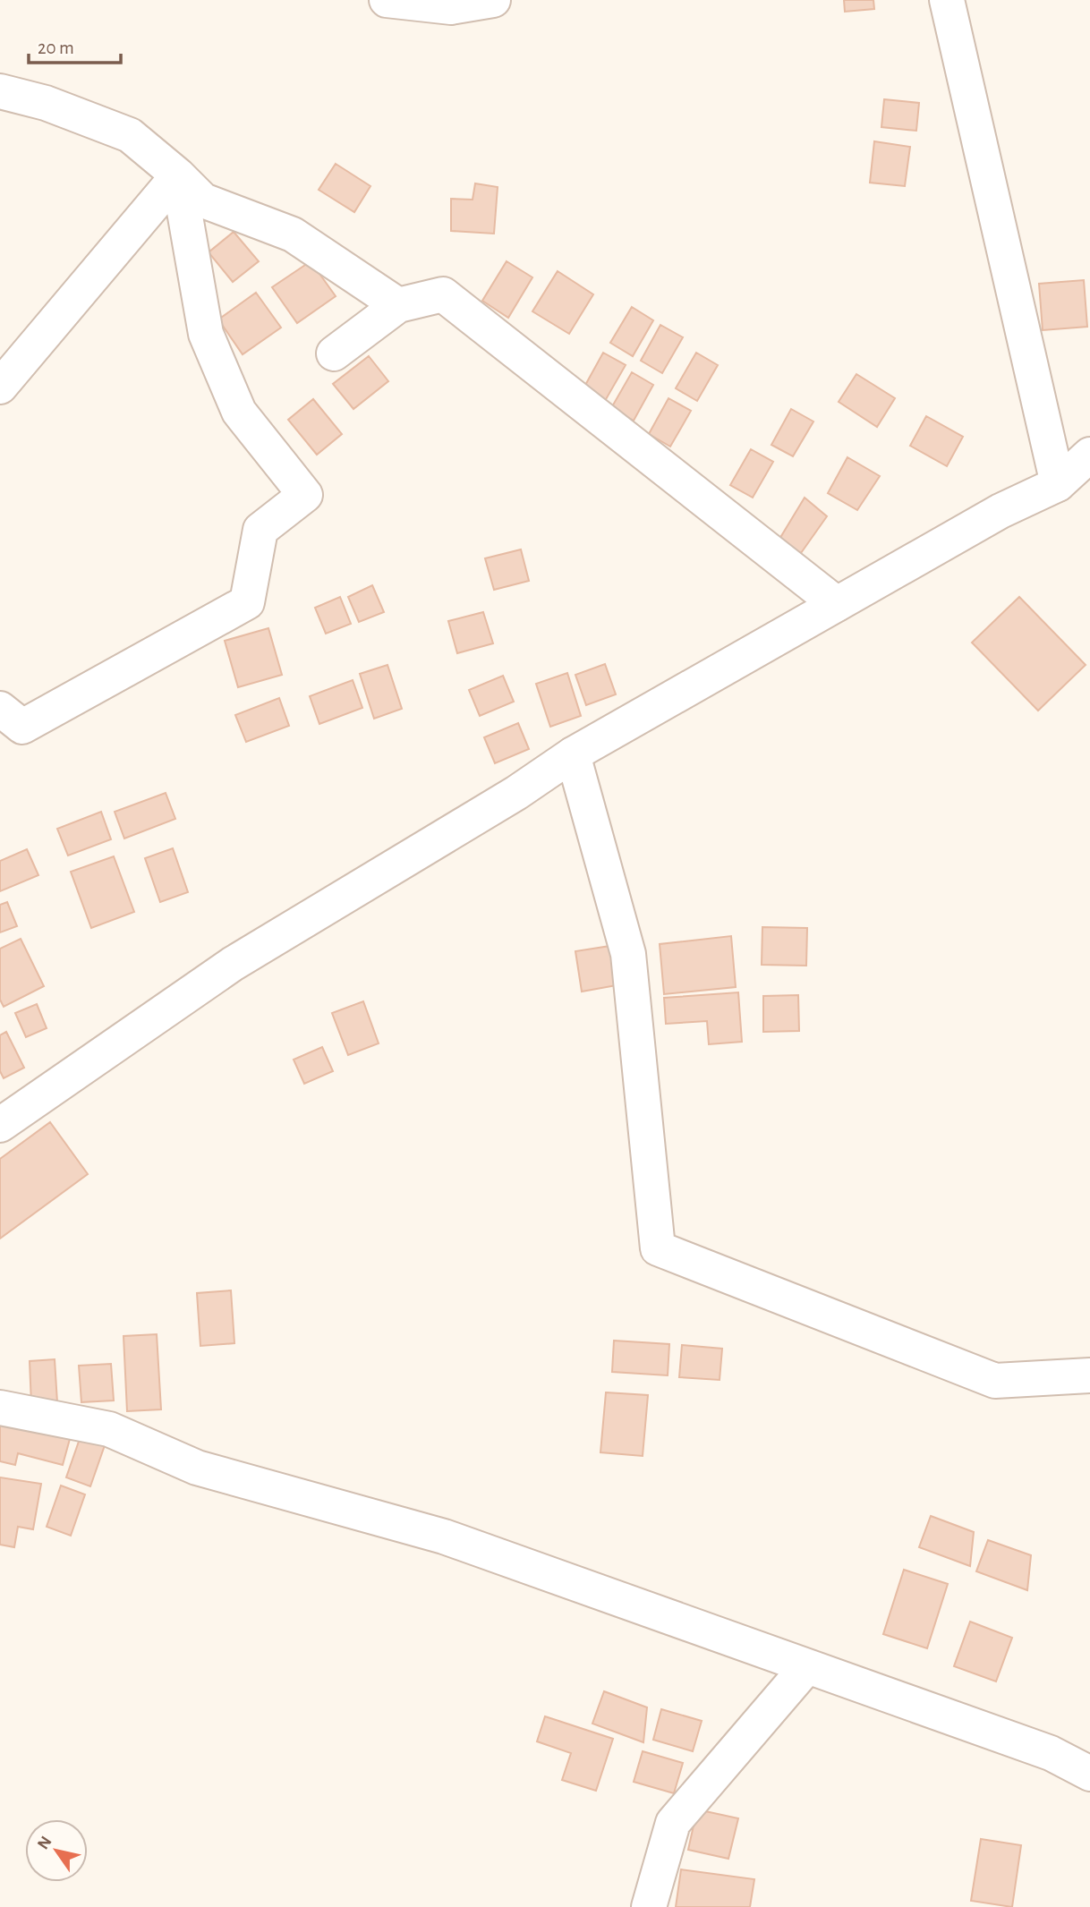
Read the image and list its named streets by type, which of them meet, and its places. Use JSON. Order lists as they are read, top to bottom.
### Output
{
  "scale_bar": "20 m",
  "north": "top left"
}
